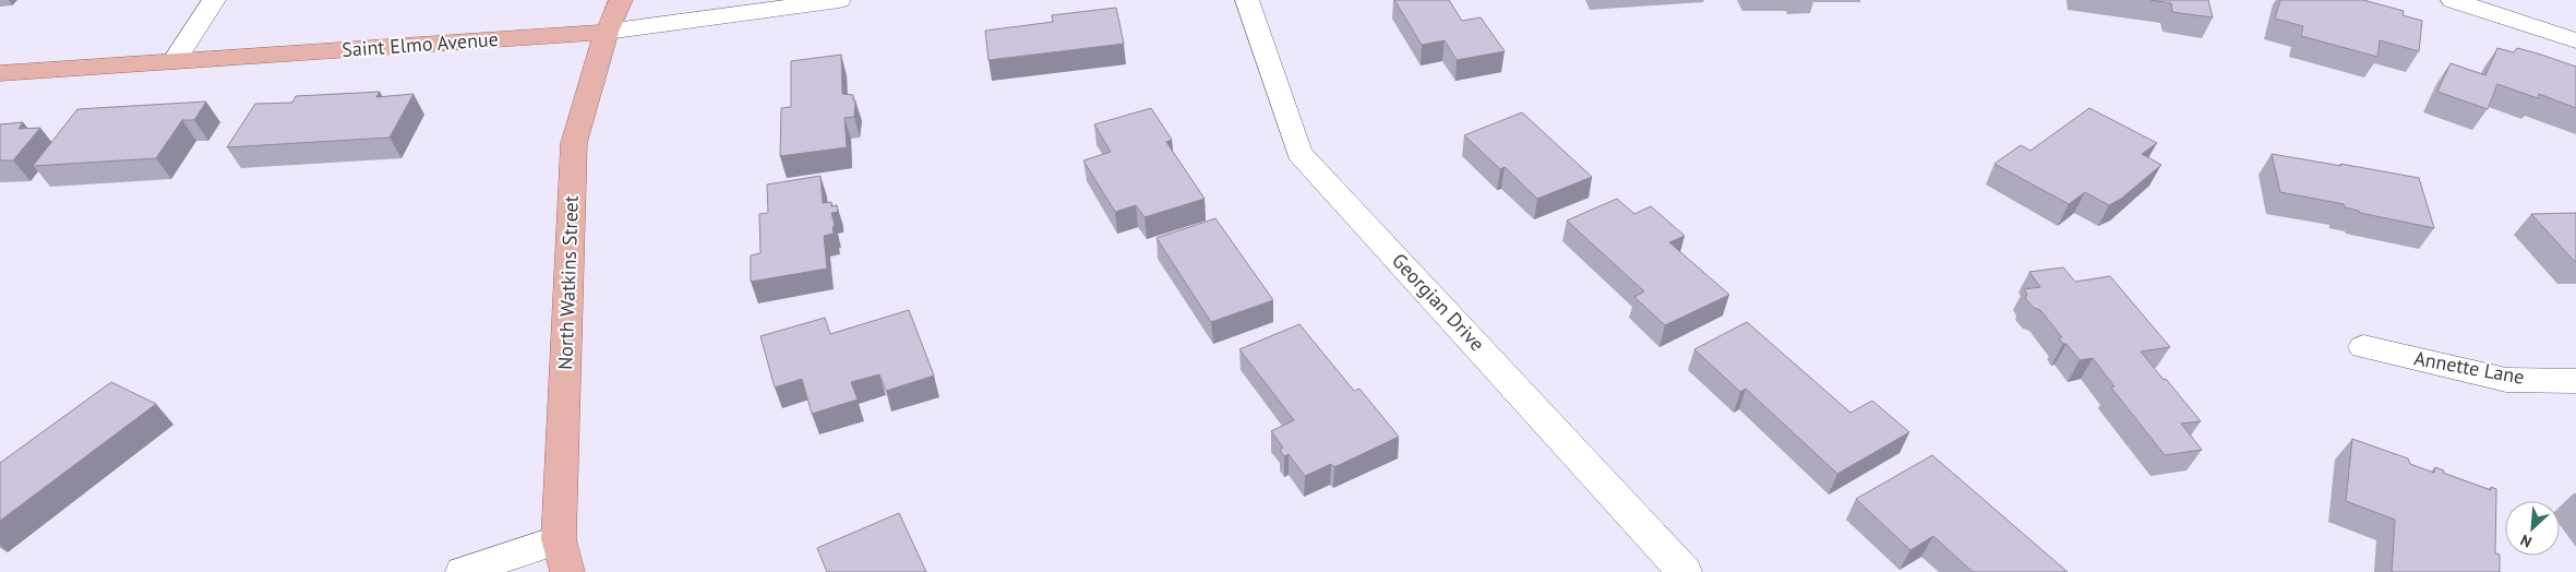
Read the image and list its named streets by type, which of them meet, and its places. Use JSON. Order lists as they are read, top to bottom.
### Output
{
  "streets": {
    "main road": ["Saint Elmo Avenue", "North Watkins Street"],
    "street": ["Georgian Drive", "Annette Lane"]
  },
  "crossings": [
    ["Saint Elmo Avenue", "North Watkins Street"]
  ],
  "north": "bottom left"
}
